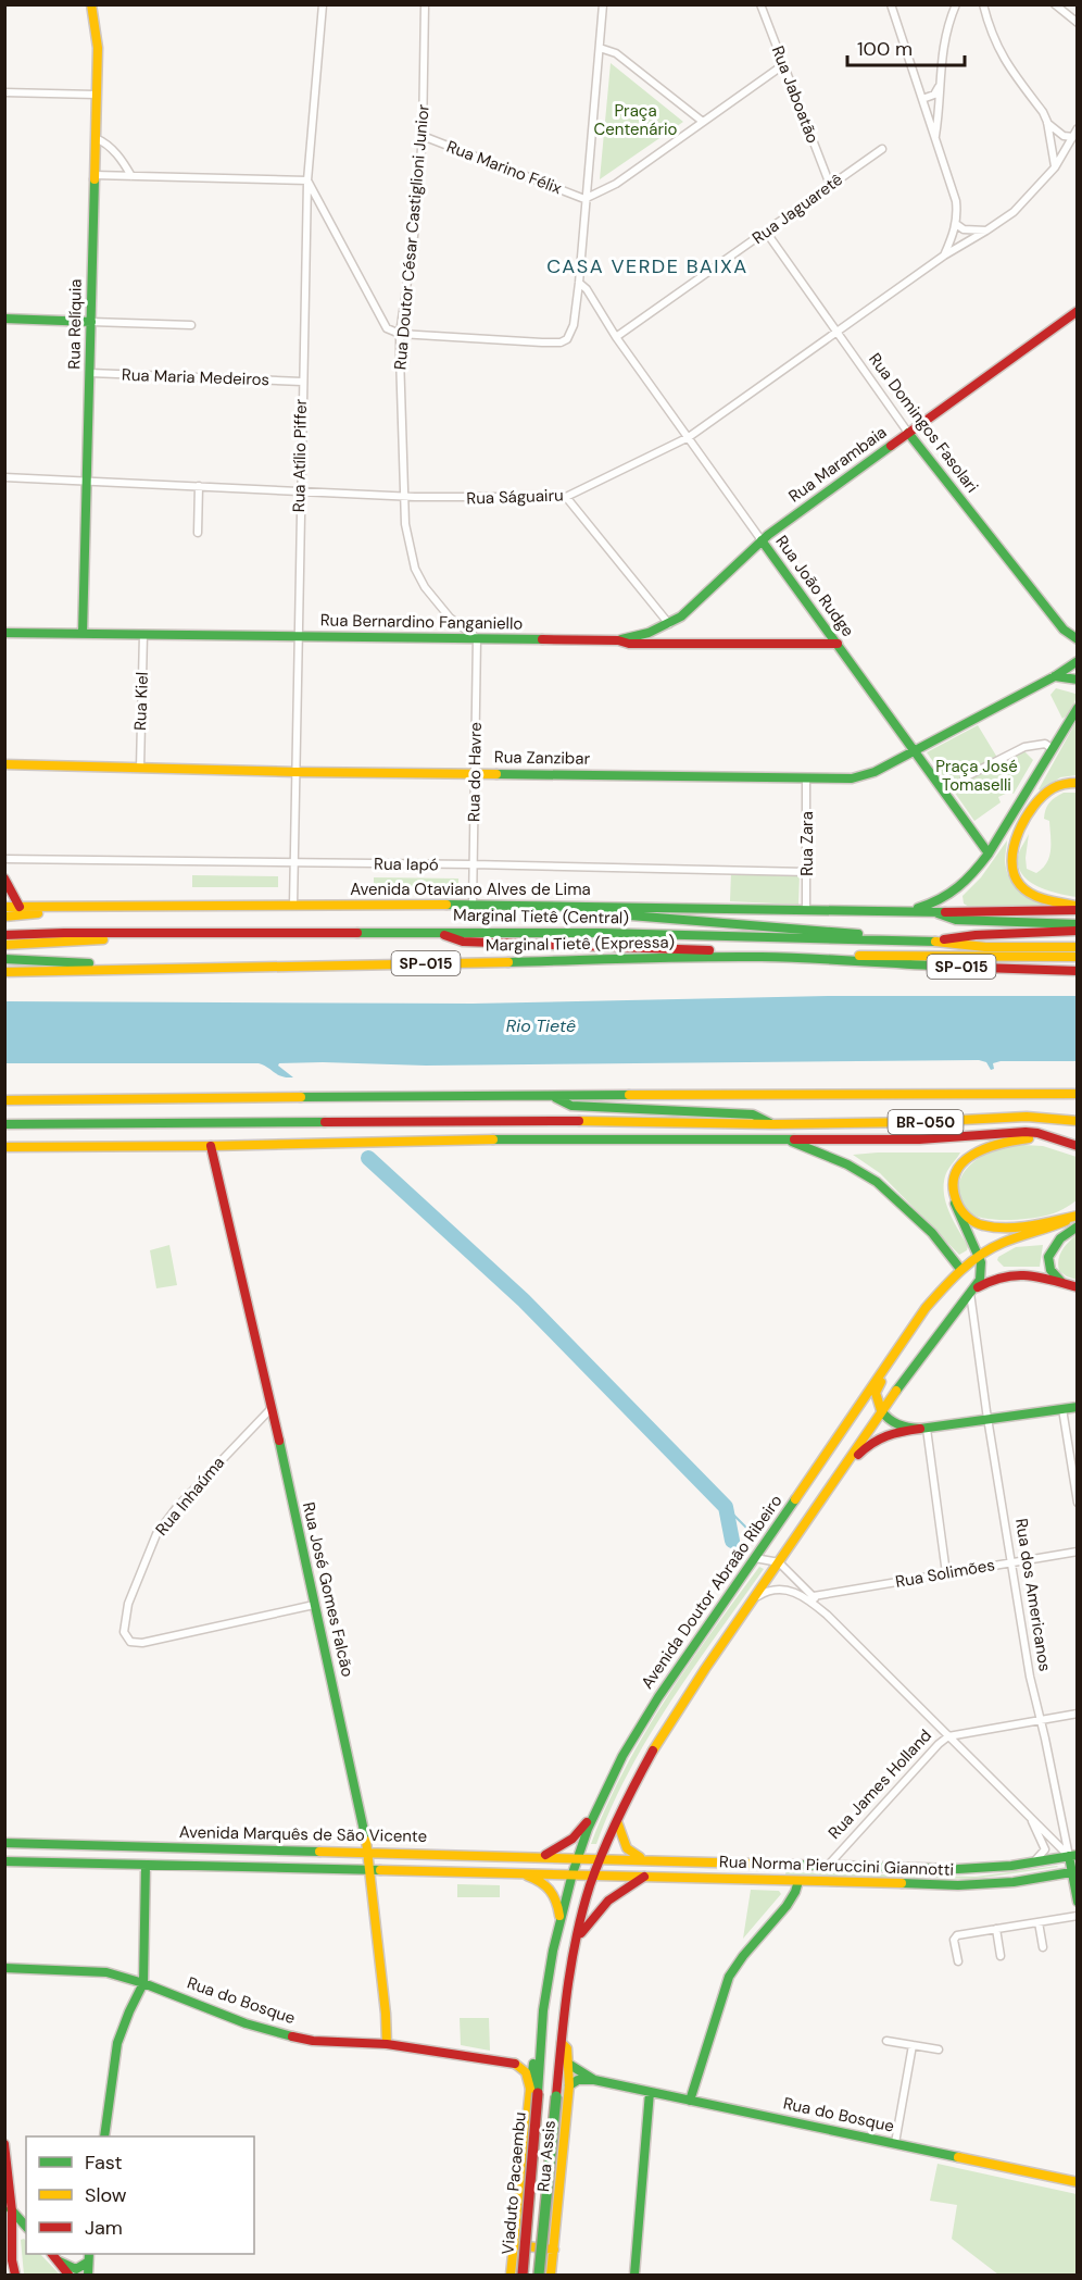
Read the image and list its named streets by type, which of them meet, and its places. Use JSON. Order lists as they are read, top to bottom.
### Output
{
  "streets": {
    "main road": [
      "Rua Relíquia",
      "Rua Domingos Fasolari",
      "Rua Marambaia",
      "Rua João Rudge",
      "Rua Bernardino Fanganiello",
      "Rua Zanzibar",
      "Avenida Otaviano Alves de Lima",
      "Marginal Tietê (Central)",
      "Marginal Tietê (Expressa)",
      "SP-015",
      "BR-050",
      "Rua José Gomes Falcão",
      "Avenida Doutor Abraão Ribeiro",
      "Rua dos Americanos",
      "Avenida Marquês de São Vicente",
      "Rua Norma Pieruccini Giannotti",
      "Rua do Bosque",
      "Rua Assis",
      "Viaduto Pacaembu"
    ],
    "street": [
      "Rua Jaboatão",
      "Rua Marino Félix",
      "Rua Jaguaretê",
      "Rua Doutor César Castiglioni Junior",
      "Rua Maria Medeiros",
      "Rua Atílio Piffer",
      "Rua Ságuairu",
      "Rua Kiel",
      "Rua do Havre",
      "Rua Zara",
      "Rua Iapó",
      "Rua Inhaúma",
      "Rua Solimões",
      "Rua James Holland"
    ]
  },
  "crossings": [
    ["Rua Jaboatão", "Rua Jaguaretê"],
    ["Rua Marino Félix", "Rua Doutor César Castiglioni Junior"],
    ["Rua Jaguaretê", "Rua Domingos Fasolari"],
    ["Rua Jaguaretê", "Rua João Rudge"],
    ["Rua Doutor César Castiglioni Junior", "Rua Ságuairu"],
    ["Rua Doutor César Castiglioni Junior", "Rua Bernardino Fanganiello"],
    ["Rua Doutor César Castiglioni Junior", "Rua do Havre"],
    ["Rua Relíquia", "Rua Maria Medeiros"],
    ["Rua Relíquia", "Rua Ságuairu"],
    ["Rua Relíquia", "Rua Bernardino Fanganiello"],
    ["Rua Maria Medeiros", "Rua Atílio Piffer"],
    ["Rua Domingos Fasolari", "Rua Marambaia"],
    ["Rua Domingos Fasolari", "Rua Ságuairu"],
    ["Rua Atílio Piffer", "Rua Ságuairu"],
    ["Rua Atílio Piffer", "Rua Bernardino Fanganiello"],
    ["Rua Atílio Piffer", "Rua Zanzibar"],
    ["Rua Atílio Piffer", "Rua Iapó"],
    ["Rua Atílio Piffer", "Avenida Otaviano Alves de Lima"],
    ["Rua Marambaia", "Rua João Rudge"],
    ["Rua Marambaia", "Rua Bernardino Fanganiello"],
    ["Rua Ságuairu", "Rua João Rudge"],
    ["Rua João Rudge", "Rua Bernardino Fanganiello"],
    ["Rua João Rudge", "Rua Zanzibar"],
    ["Rua Bernardino Fanganiello", "Rua Kiel"],
    ["Rua Bernardino Fanganiello", "Rua do Havre"],
    ["Rua Kiel", "Rua Zanzibar"],
    ["Rua Zanzibar", "Rua do Havre"],
    ["Rua Zanzibar", "Rua Zara"],
    ["Rua do Havre", "Rua Iapó"],
    ["Rua do Havre", "Avenida Otaviano Alves de Lima"],
    ["Rua Zara", "Rua Iapó"],
    ["Rua Zara", "Avenida Otaviano Alves de Lima"],
    ["Marginal Tietê (Expressa)", "SP-015"],
    ["Rua Inhaúma", "Rua José Gomes Falcão"],
    ["Rua Solimões", "Rua dos Americanos"],
    ["Rua José Gomes Falcão", "Avenida Marquês de São Vicente"],
    ["Rua José Gomes Falcão", "Rua do Bosque"],
    ["Avenida Doutor Abraão Ribeiro", "Avenida Marquês de São Vicente"],
    ["Avenida Doutor Abraão Ribeiro", "Rua do Bosque"],
    ["Avenida Doutor Abraão Ribeiro", "Viaduto Pacaembu"],
    ["Rua dos Americanos", "Rua James Holland"],
    ["Rua dos Americanos", "Rua Norma Pieruccini Giannotti"],
    ["Rua James Holland", "Rua Norma Pieruccini Giannotti"],
    ["Avenida Marquês de São Vicente", "Rua Norma Pieruccini Giannotti"],
    ["Rua do Bosque", "Rua Assis"],
    ["Rua do Bosque", "Viaduto Pacaembu"],
    ["Rua Assis", "Viaduto Pacaembu"]
  ],
  "districts": ["CASA VERDE BAIXA"],
  "water": ["Rio Tietê"],
  "parks": ["Praça Centenário", "Praça José Tomaselli"],
  "legend": ["Fast", "Slow", "Jam"],
  "scale_bar": "100 m"
}
